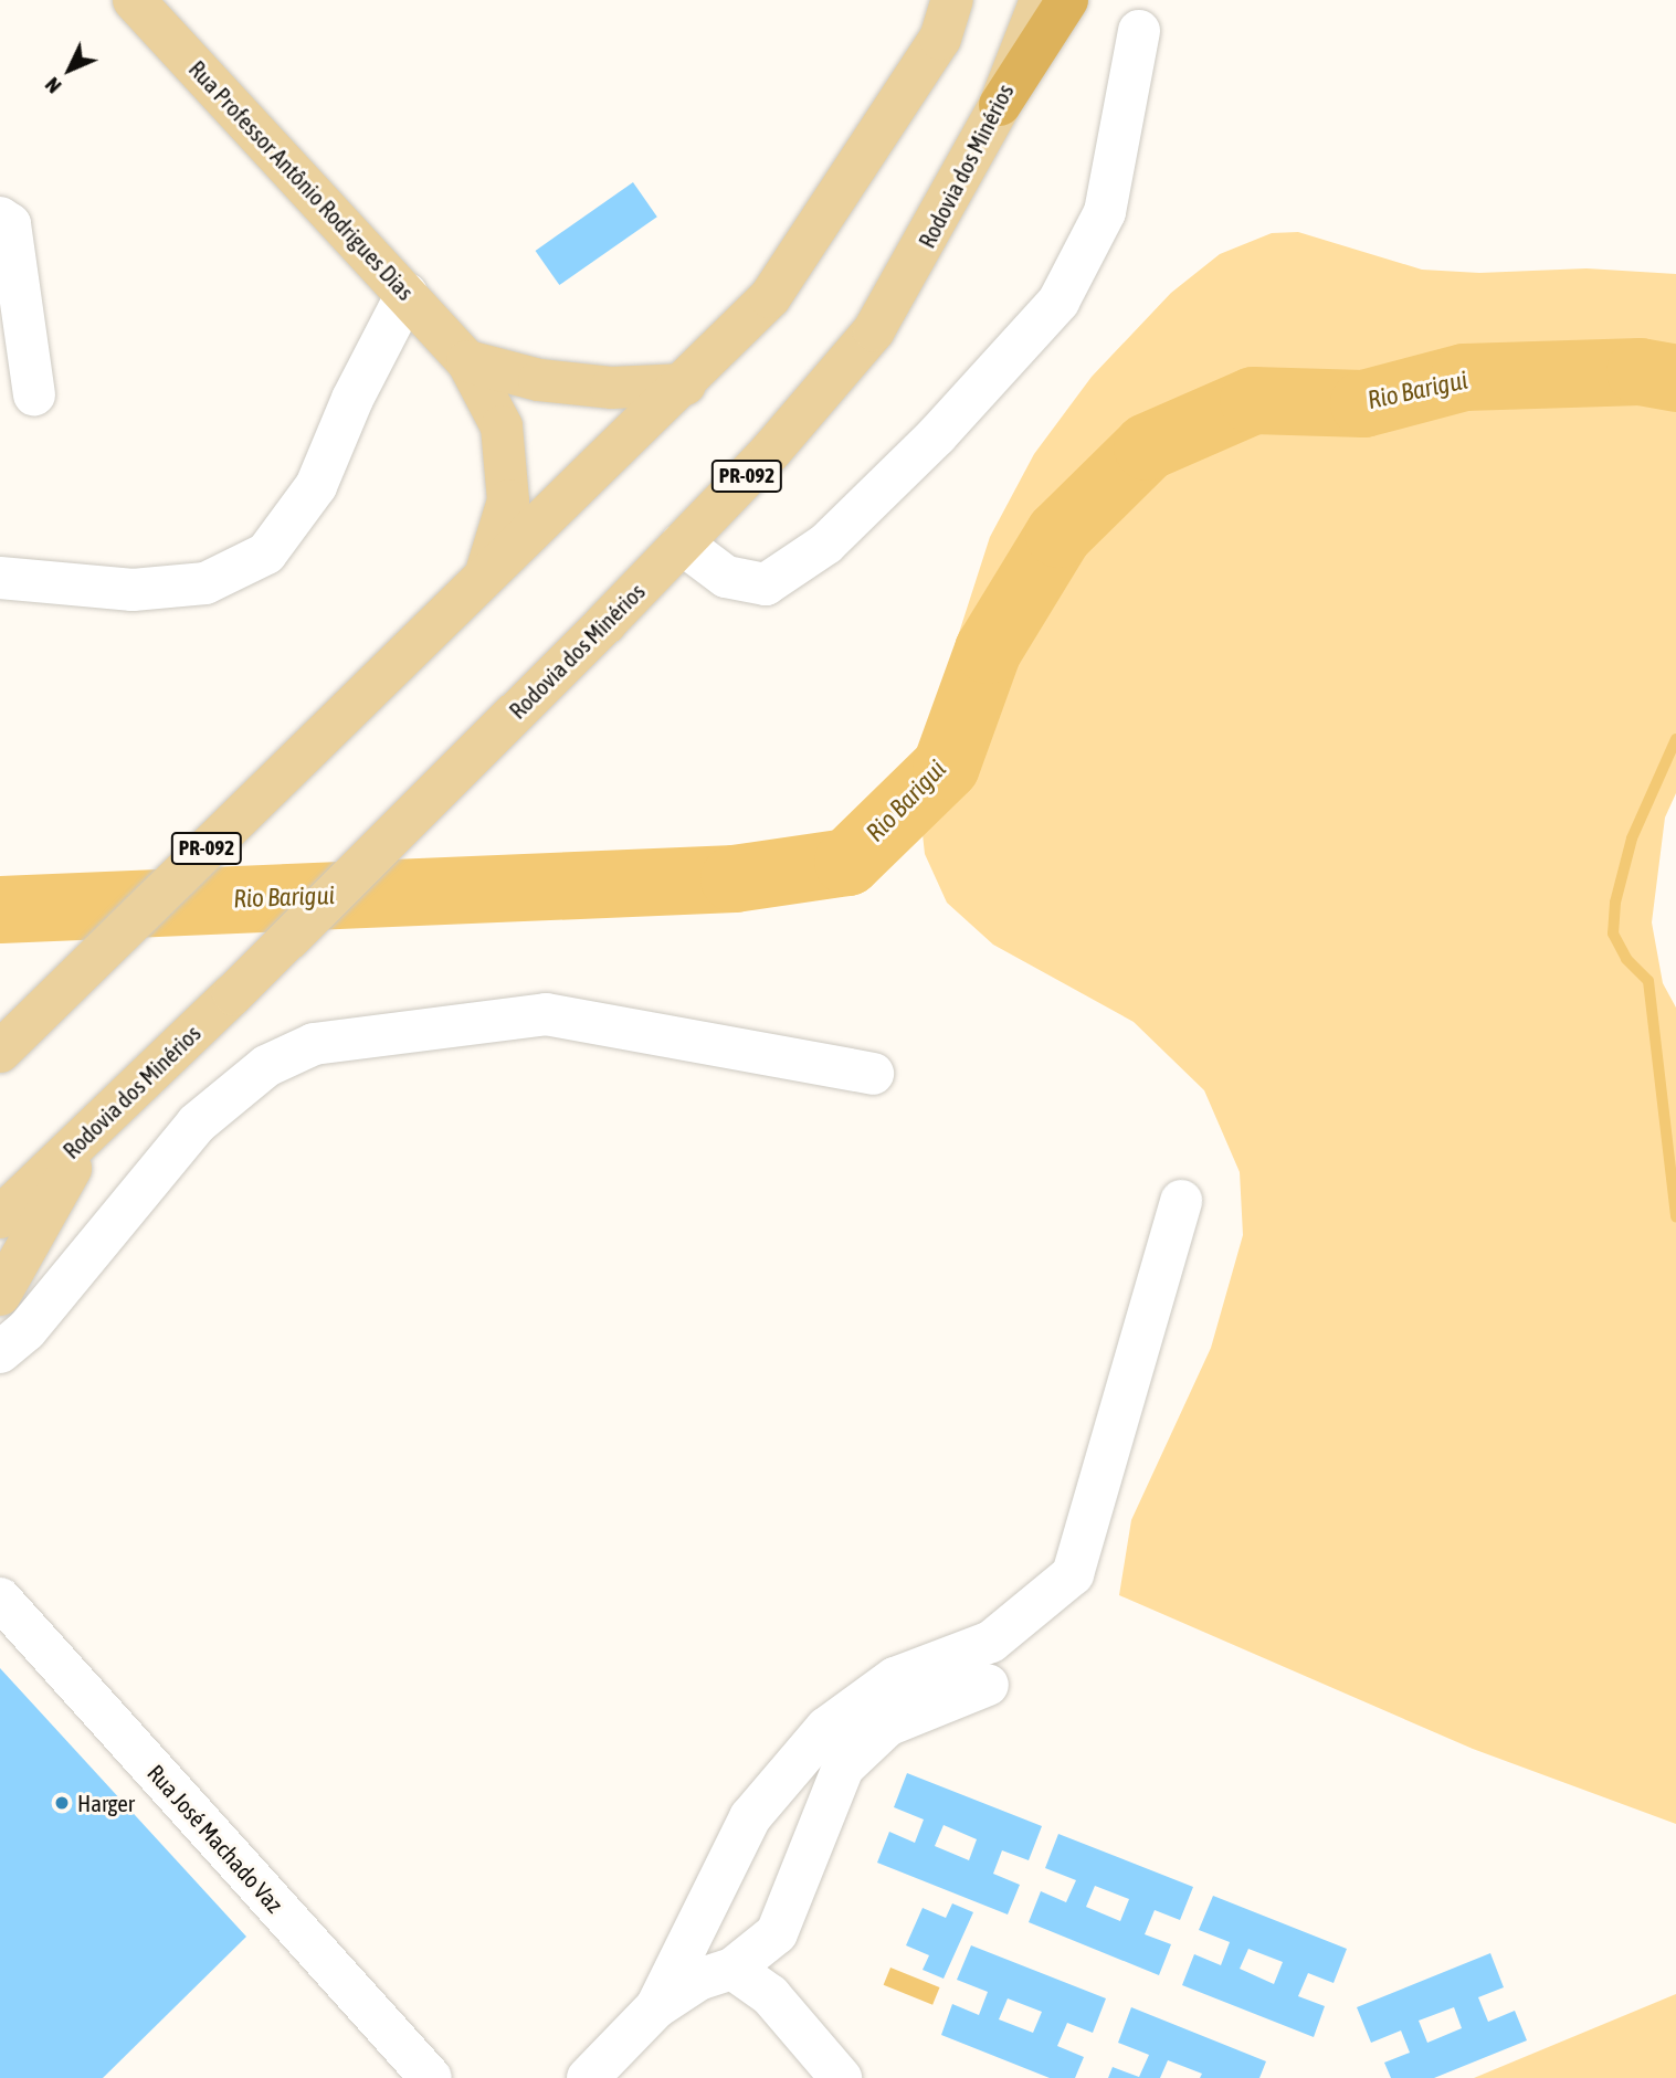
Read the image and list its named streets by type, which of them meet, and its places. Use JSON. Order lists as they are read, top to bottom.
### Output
{
  "streets": {
    "main road": ["Rodovia dos Minérios", "Rua Professor Antônio Rodrigues Dias", "PR-092"],
    "street": ["Rua José Machado Vaz"]
  },
  "crossings": [
    ["Rua Professor Antônio Rodrigues Dias", "PR-092"]
  ],
  "water": ["Rio Barigui"],
  "places": ["Harger"],
  "north": "bottom left"
}
